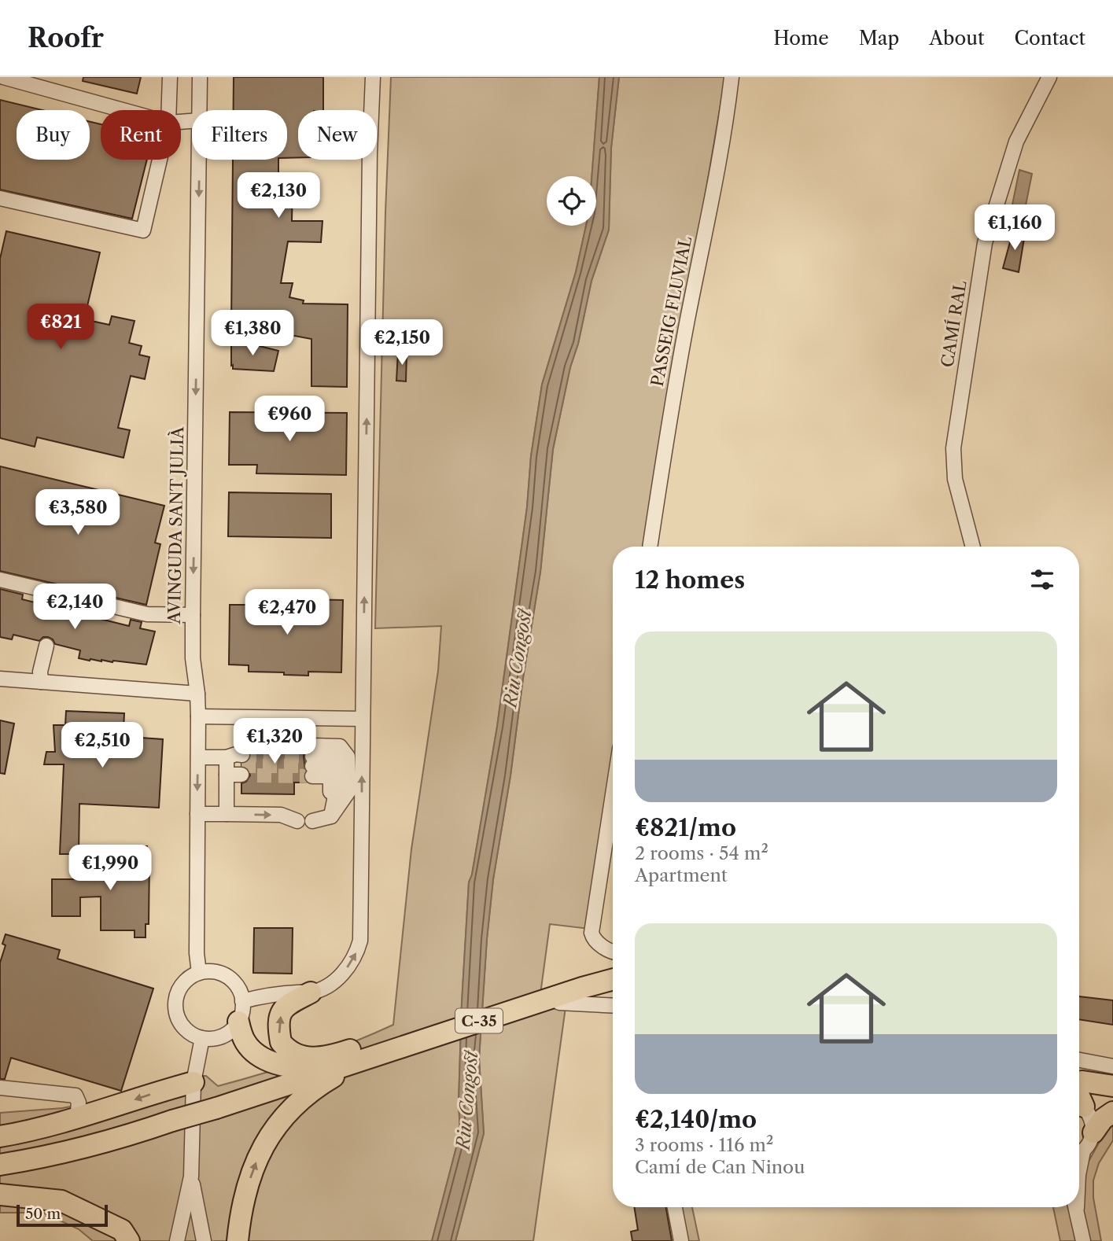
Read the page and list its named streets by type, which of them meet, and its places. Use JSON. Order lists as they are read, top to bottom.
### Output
{
  "streets": {
    "highway": ["C-35"],
    "street": ["PASSEIG FLUVIAL", "CAMÍ RAL", "AVINGUDA SANT JULIÀ"]
  },
  "one_way": ["AVINGUDA SANT JULIÀ"],
  "water": ["Riu Congost"],
  "scale_bar": "50 m",
  "page": {
    "header": "Roofr",
    "nav": [
      "Home",
      "Map",
      "About",
      "Contact"
    ],
    "chip": [
      "Buy",
      "Rent",
      "Filters",
      "New"
    ],
    "price": [
      "€2,130",
      "€1,160",
      "€821",
      "€1,380",
      "€2,150",
      "€960",
      "€3,580",
      "€2,140",
      "€2,470",
      "€1,320",
      "€2,510",
      "€1,990"
    ],
    "heading": "12 homes",
    "list": [
      {
        "name": "€821/mo",
        "note": "2 rooms · 54 m² · Apartment"
      },
      {
        "name": "€2,140/mo",
        "note": "3 rooms · 116 m² · Camí de Can Ninou"
      }
    ],
    "scale": "50 m"
  }
}
